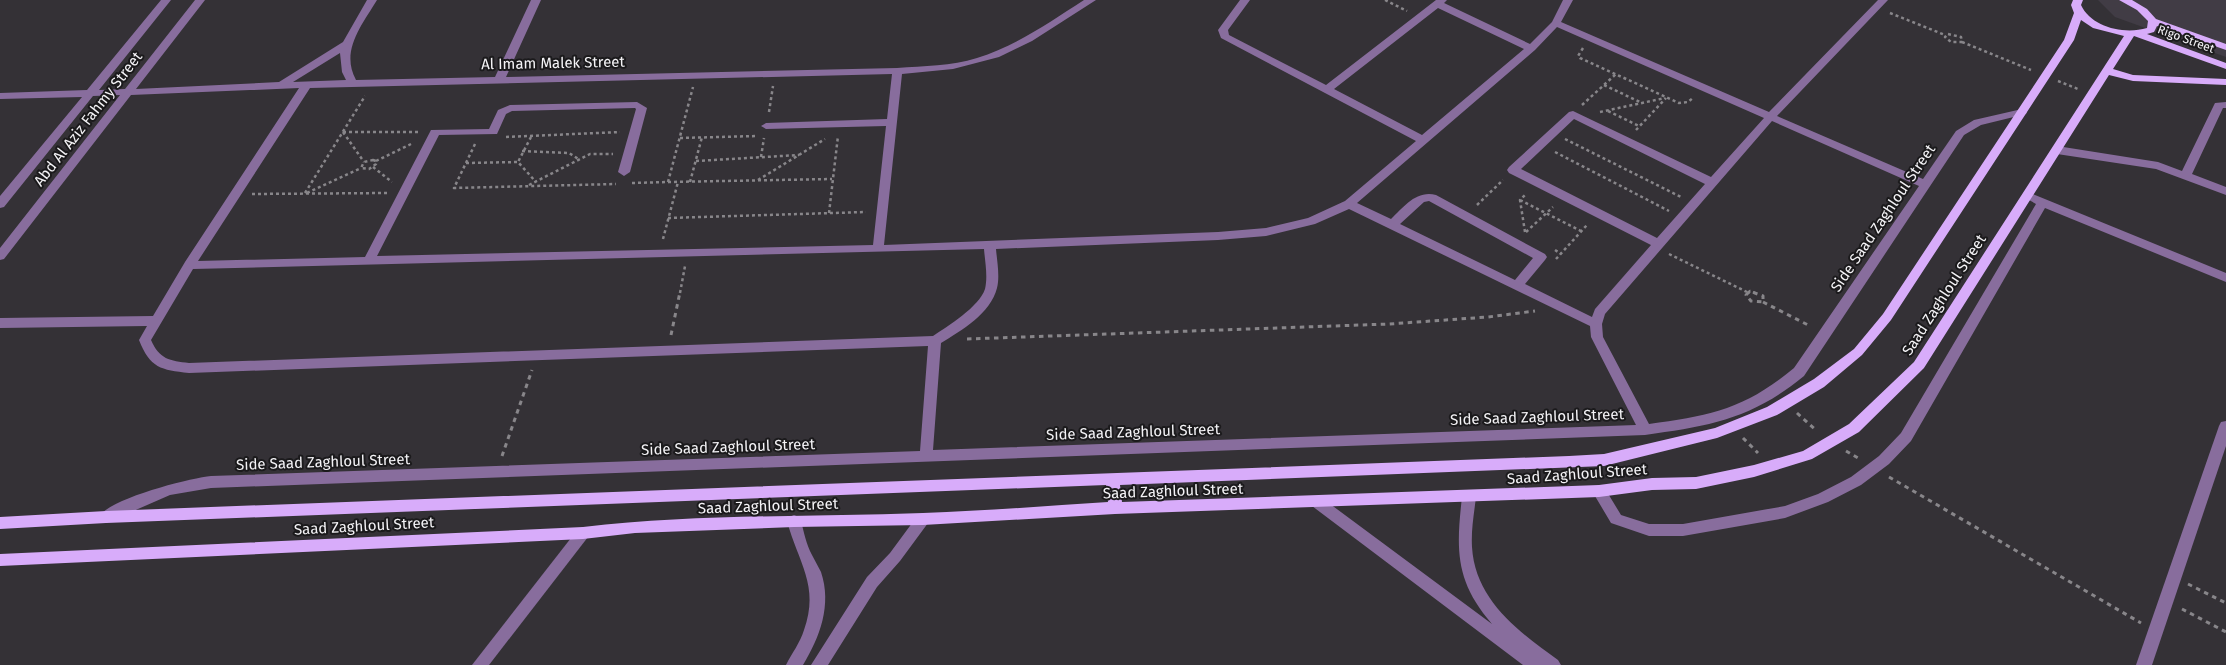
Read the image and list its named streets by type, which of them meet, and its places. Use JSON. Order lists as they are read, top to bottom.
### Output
{
  "streets": {
    "main road": ["Rigo Street", "Saad Zaghloul Street"],
    "street": ["Al Imam Malek Street", "Abd Al Aziz Fahmy Street", "Side Saad Zaghloul Street"]
  },
  "crossings": [
    ["Rigo Street", "Saad Zaghloul Street"],
    ["Al Imam Malek Street", "Abd Al Aziz Fahmy Street"],
    ["Side Saad Zaghloul Street", "Saad Zaghloul Street"]
  ]
}
